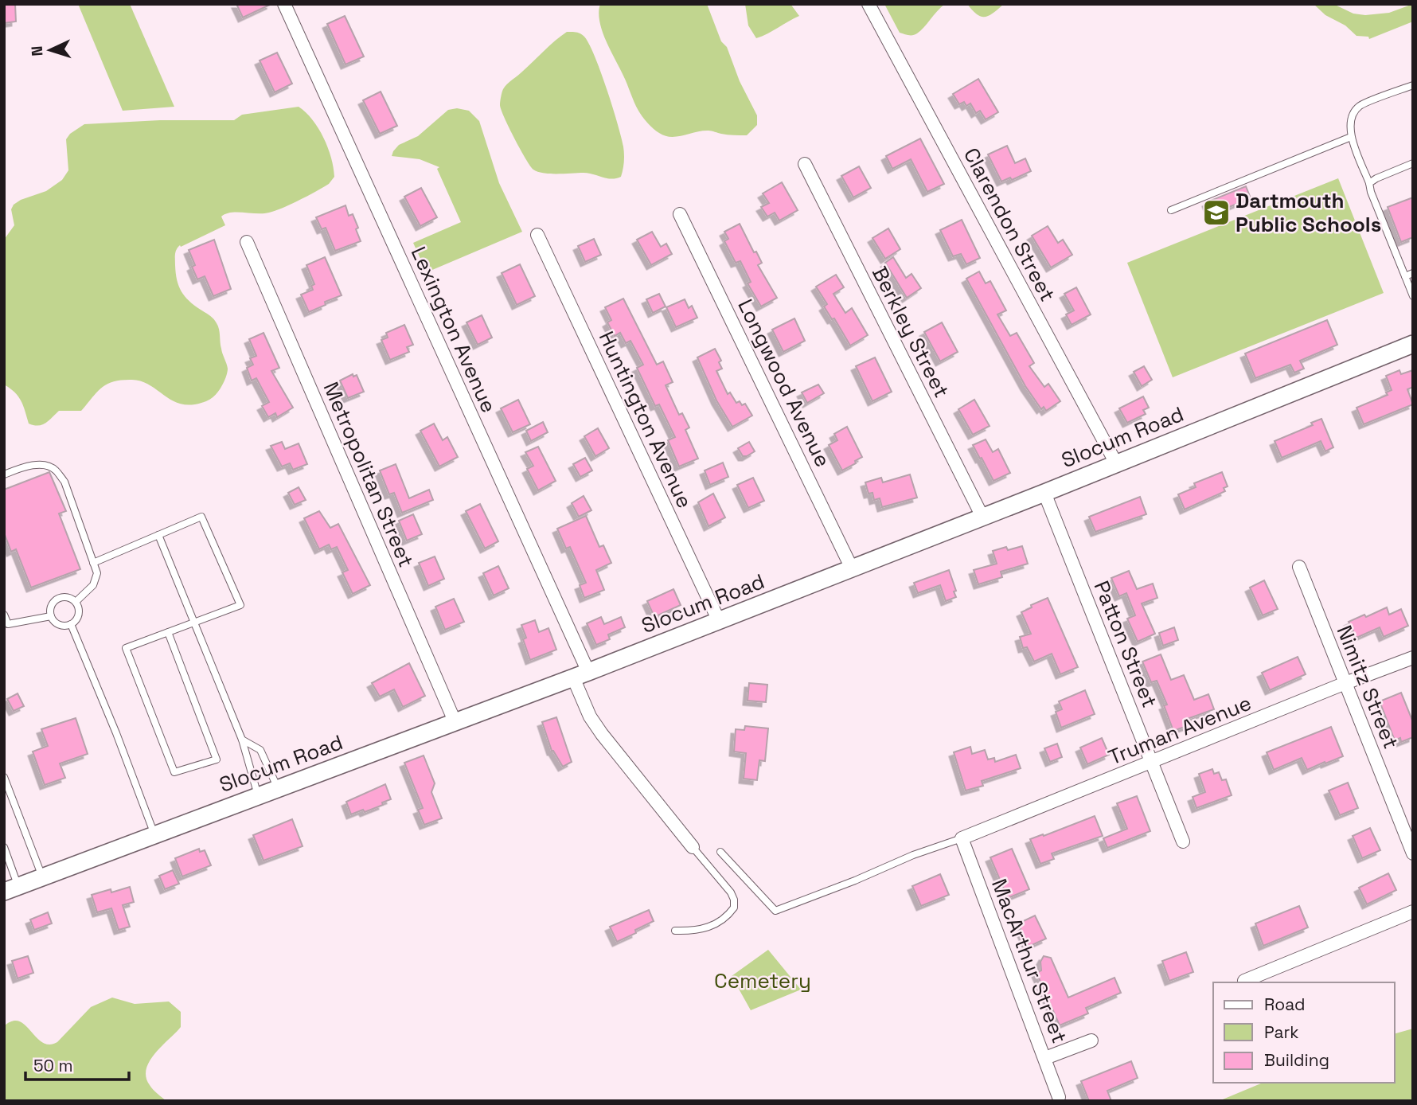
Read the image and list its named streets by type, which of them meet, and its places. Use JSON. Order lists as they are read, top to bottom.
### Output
{
  "streets": {
    "main road": ["Slocum Road"],
    "street": [
      "Clarendon Street",
      "Lexington Avenue",
      "Berkley Street",
      "Longwood Avenue",
      "Huntington Avenue",
      "Metropolitan Street",
      "Patton Street",
      "Nimitz Street",
      "Truman Avenue",
      "MacArthur Street"
    ]
  },
  "crossings": [
    ["Clarendon Street", "Slocum Road"],
    ["Lexington Avenue", "Slocum Road"],
    ["Berkley Street", "Slocum Road"],
    ["Longwood Avenue", "Slocum Road"],
    ["Huntington Avenue", "Slocum Road"],
    ["Slocum Road", "Metropolitan Street"],
    ["Slocum Road", "Patton Street"],
    ["Patton Street", "Truman Avenue"],
    ["Nimitz Street", "Truman Avenue"],
    ["Truman Avenue", "MacArthur Street"]
  ],
  "parks": ["Cemetery"],
  "places": {
    "school or university": ["Dartmouth Public Schools"]
  },
  "legend": ["Road", "Park", "Building"],
  "scale_bar": "50 m",
  "north": "left"
}
